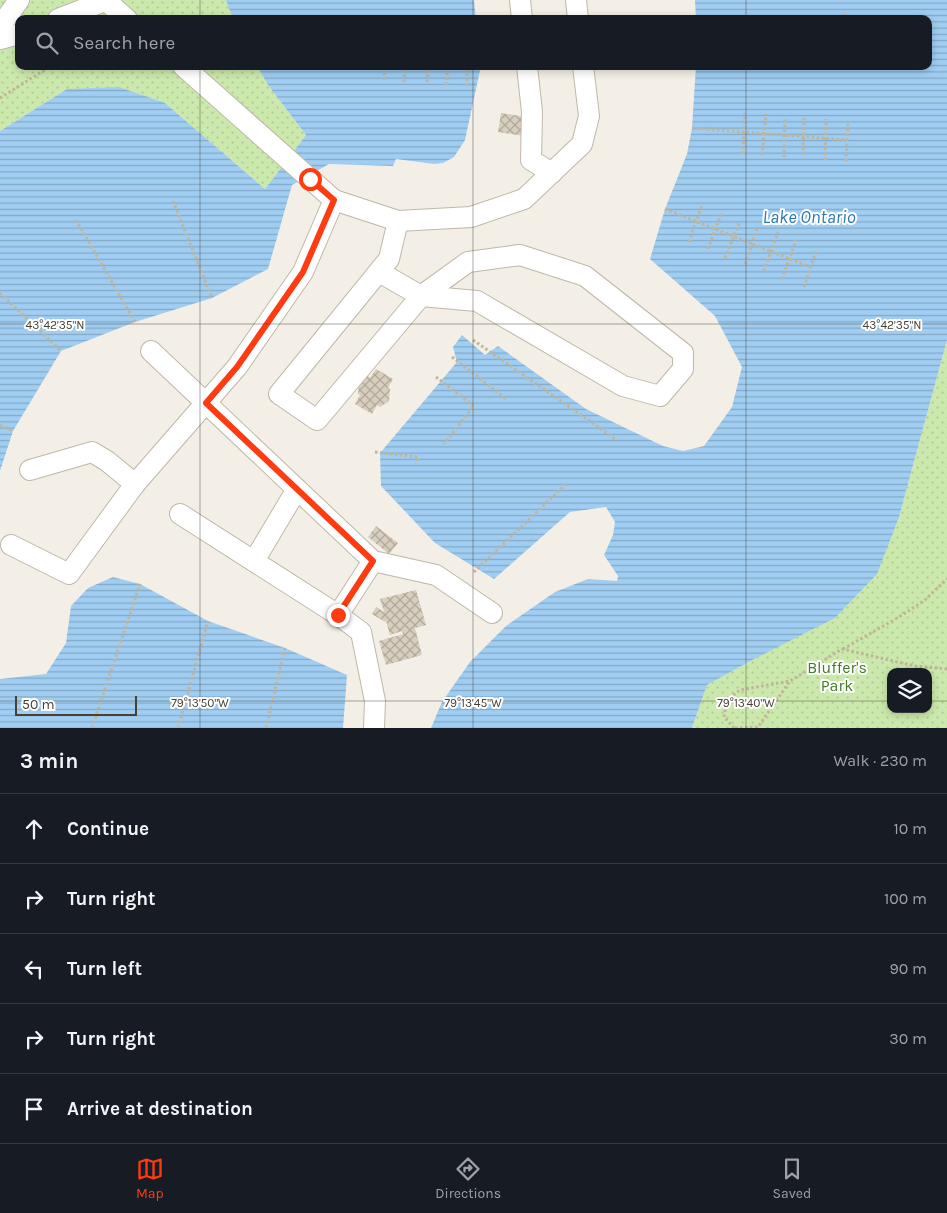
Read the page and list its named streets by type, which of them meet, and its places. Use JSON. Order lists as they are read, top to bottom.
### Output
{
  "water": ["Lake Ontario"],
  "parks": ["Bluffer's Park"],
  "scale_bar": "50 m",
  "page": {
    "search": "Search here",
    "scale": "50 m",
    "heading": ["3 min", "Walk · 230 m"],
    "list": [
      ["Continue", "10 m"],
      ["Turn right", "100 m"],
      ["Turn left", "90 m"],
      ["Turn right", "30 m"],
      "Arrive at destination"
    ],
    "nav": ["Map", "Directions", "Saved"]
  },
  "coordinates": [
    "43°42'35\"N",
    "79°13'50\"W",
    "79°13'45\"W",
    "79°13'40\"W"
  ]
}
